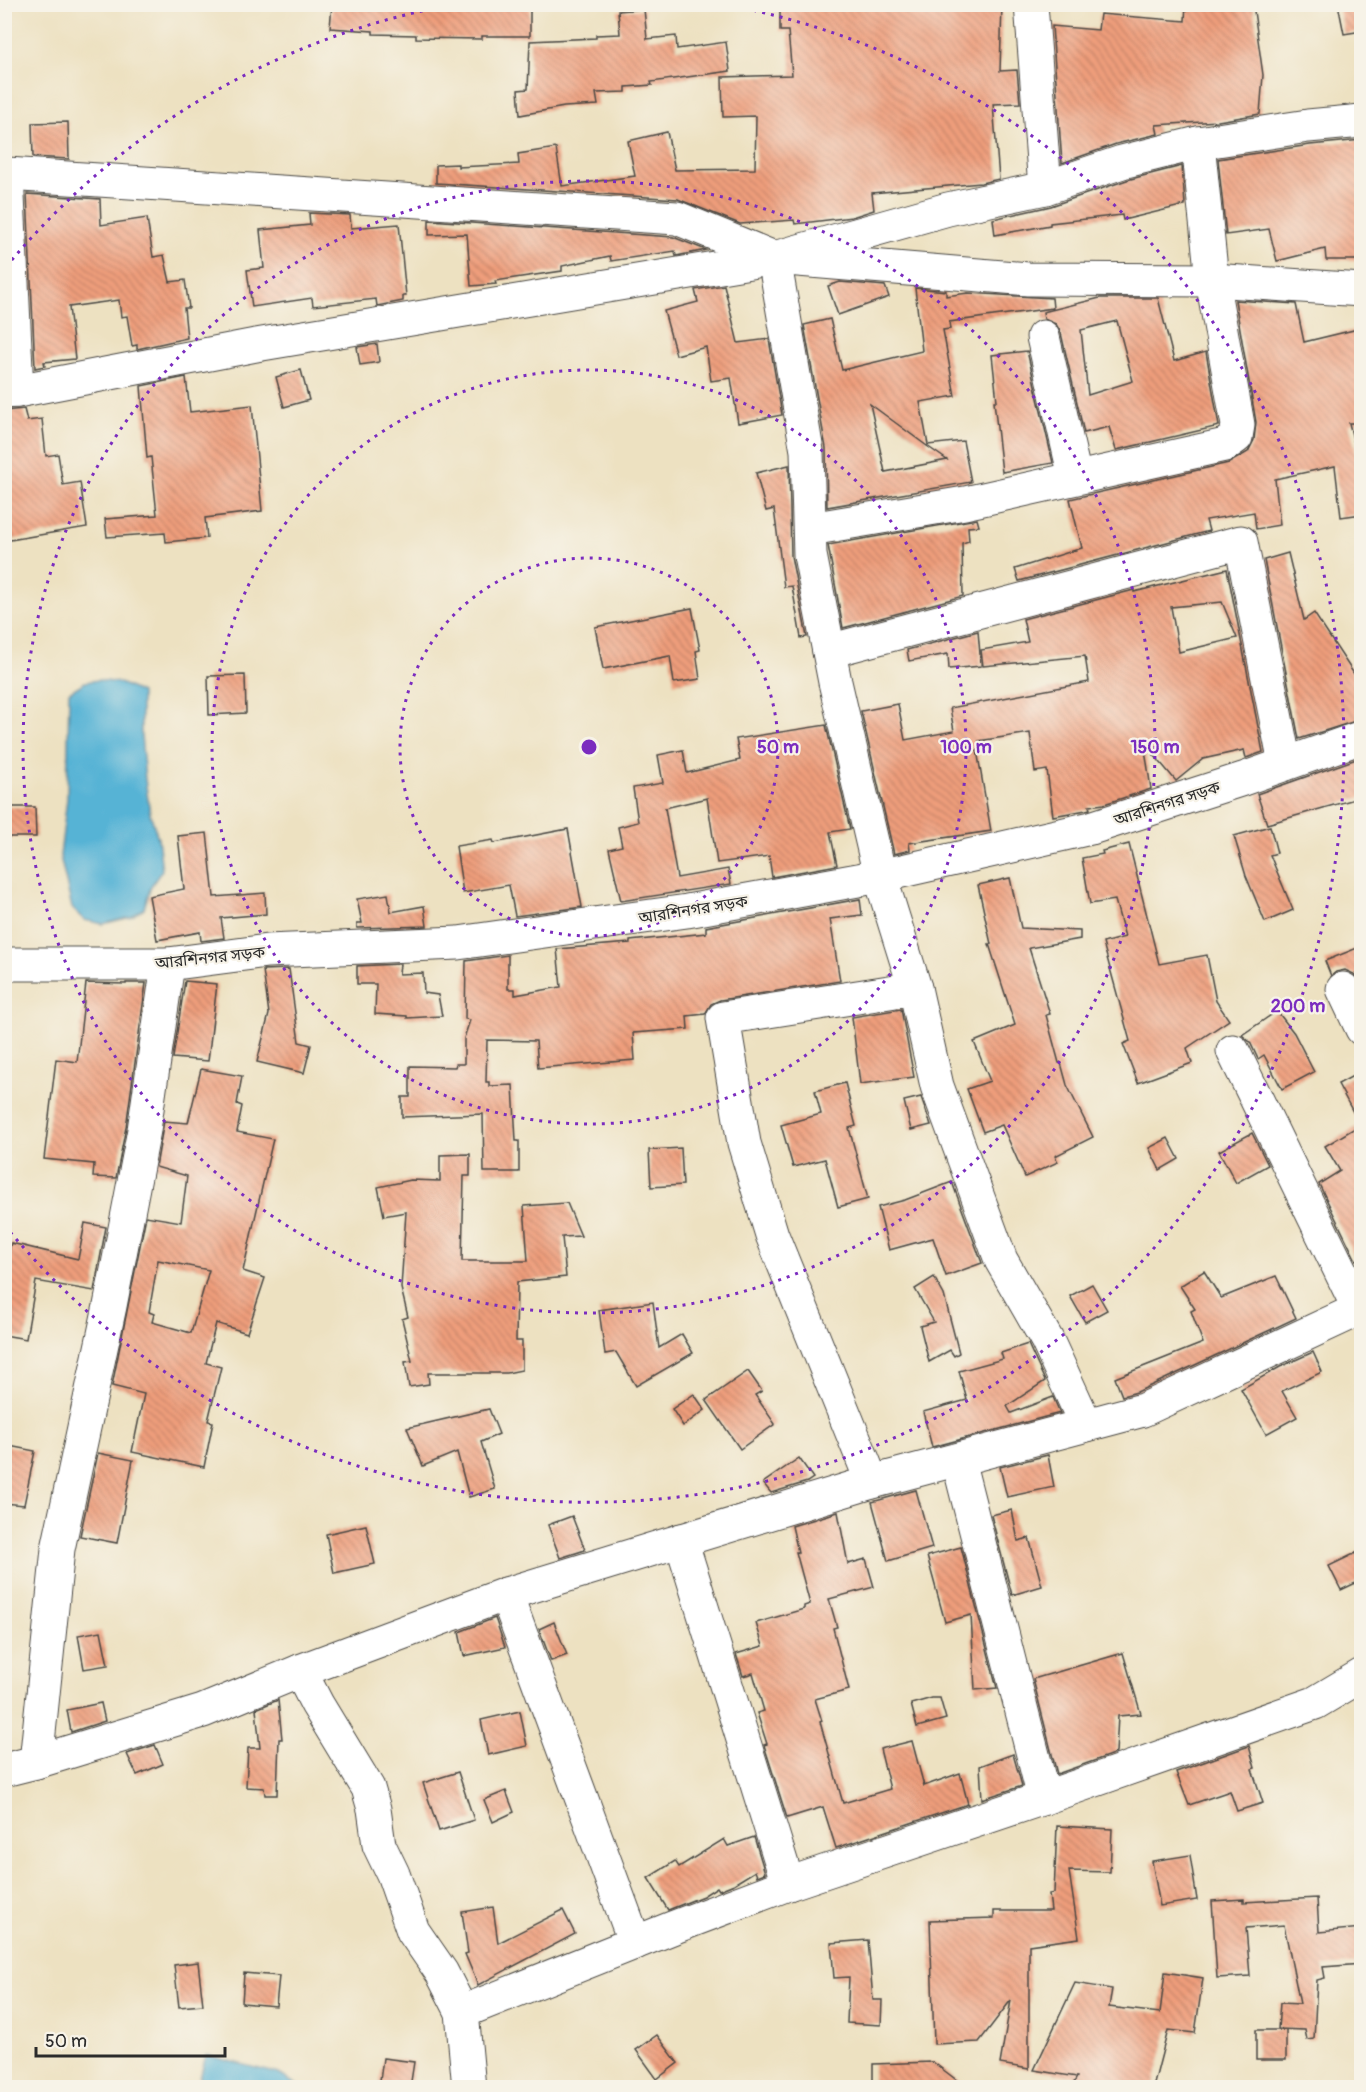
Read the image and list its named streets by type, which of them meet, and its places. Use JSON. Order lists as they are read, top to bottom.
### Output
{
  "streets": {
    "street": ["আরশিনগর সড়ক"]
  },
  "scale_bar": "50 m",
  "rings": [
    "50 m",
    "100 m",
    "150 m",
    "200 m"
  ]
}
